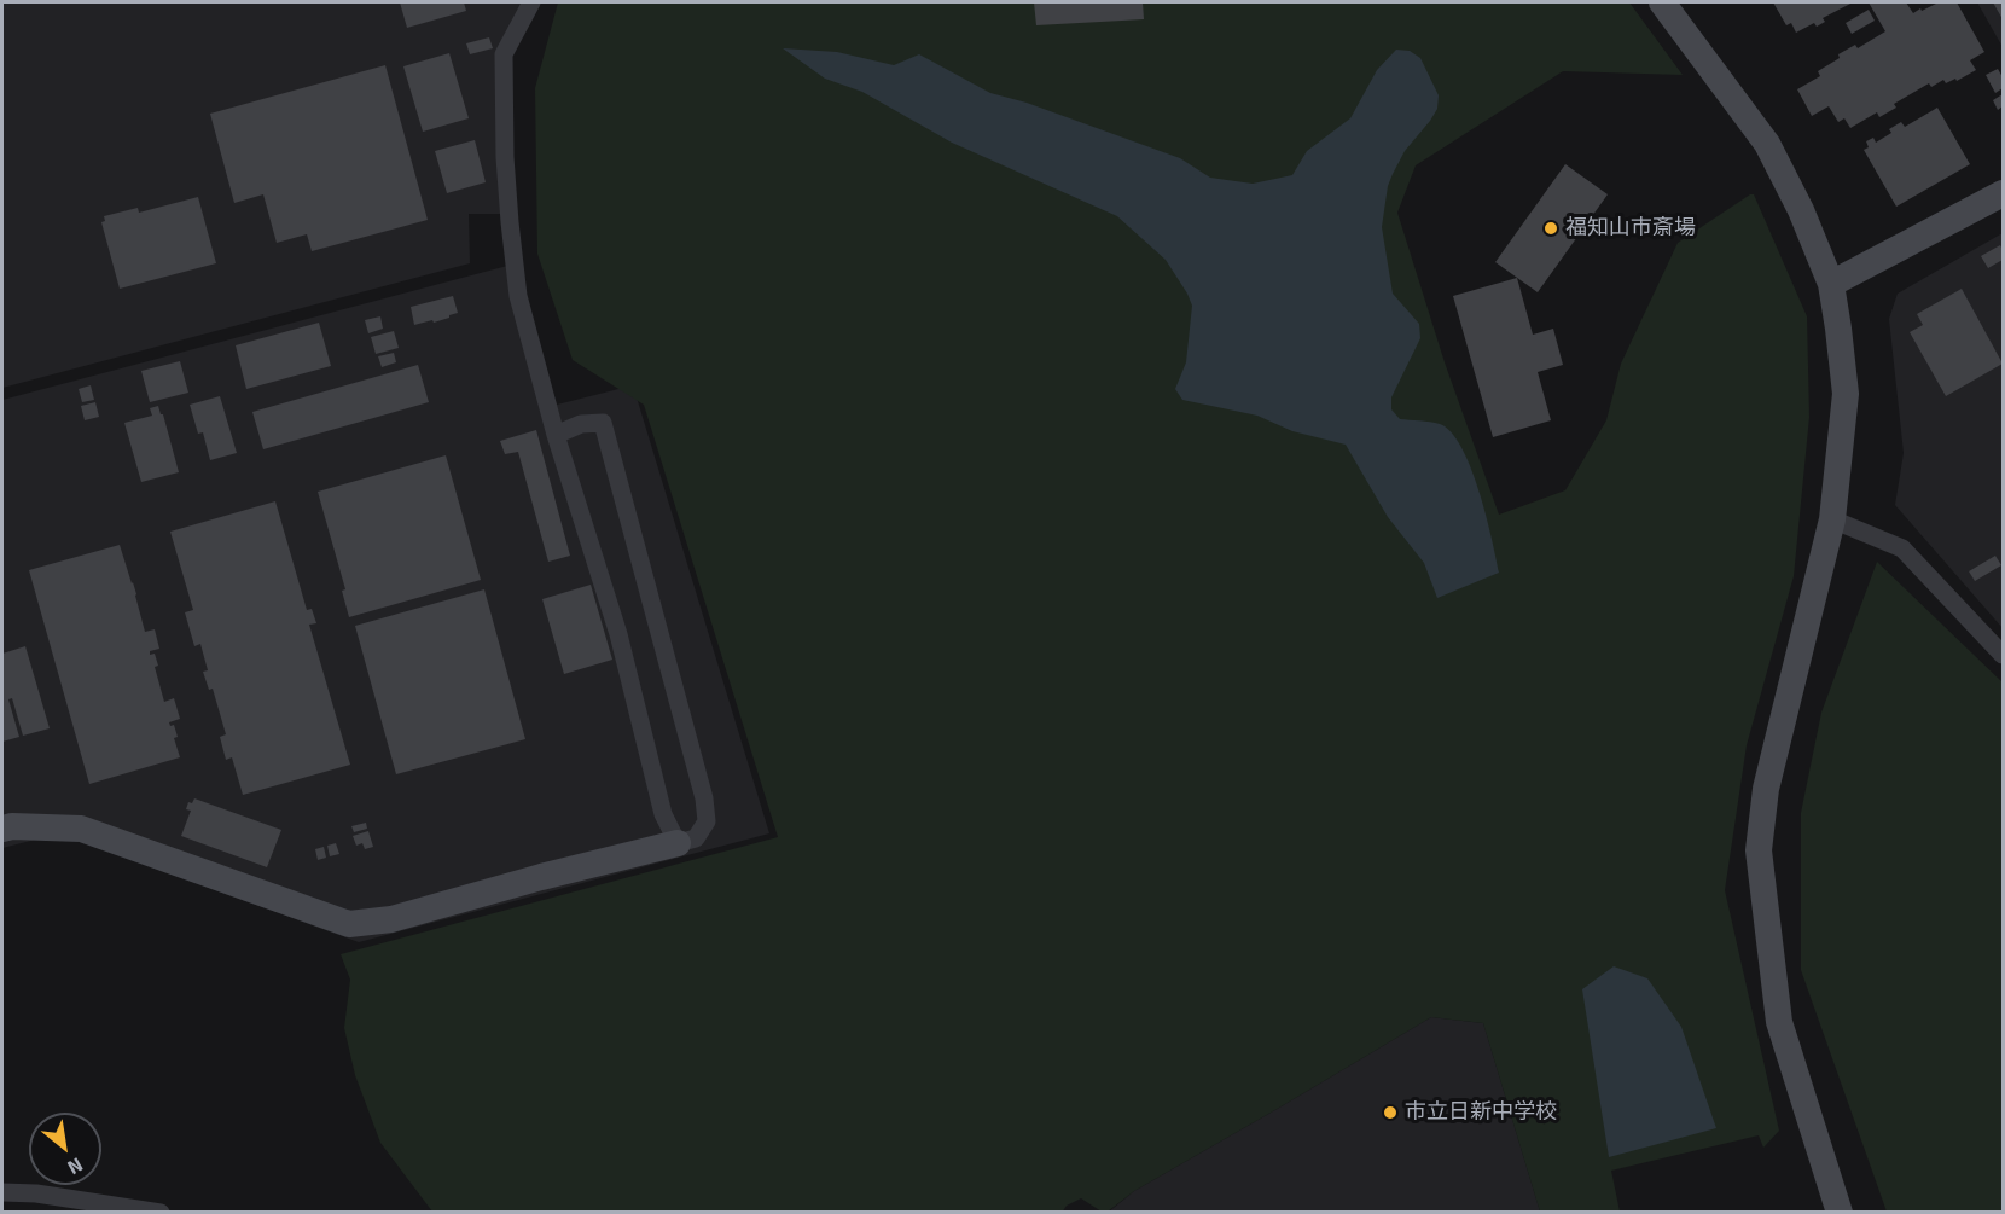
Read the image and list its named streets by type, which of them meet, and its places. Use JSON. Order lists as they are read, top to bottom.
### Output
{
  "places": ["福知山市斎場", "市立日新中学校"],
  "north": "bottom right"
}
